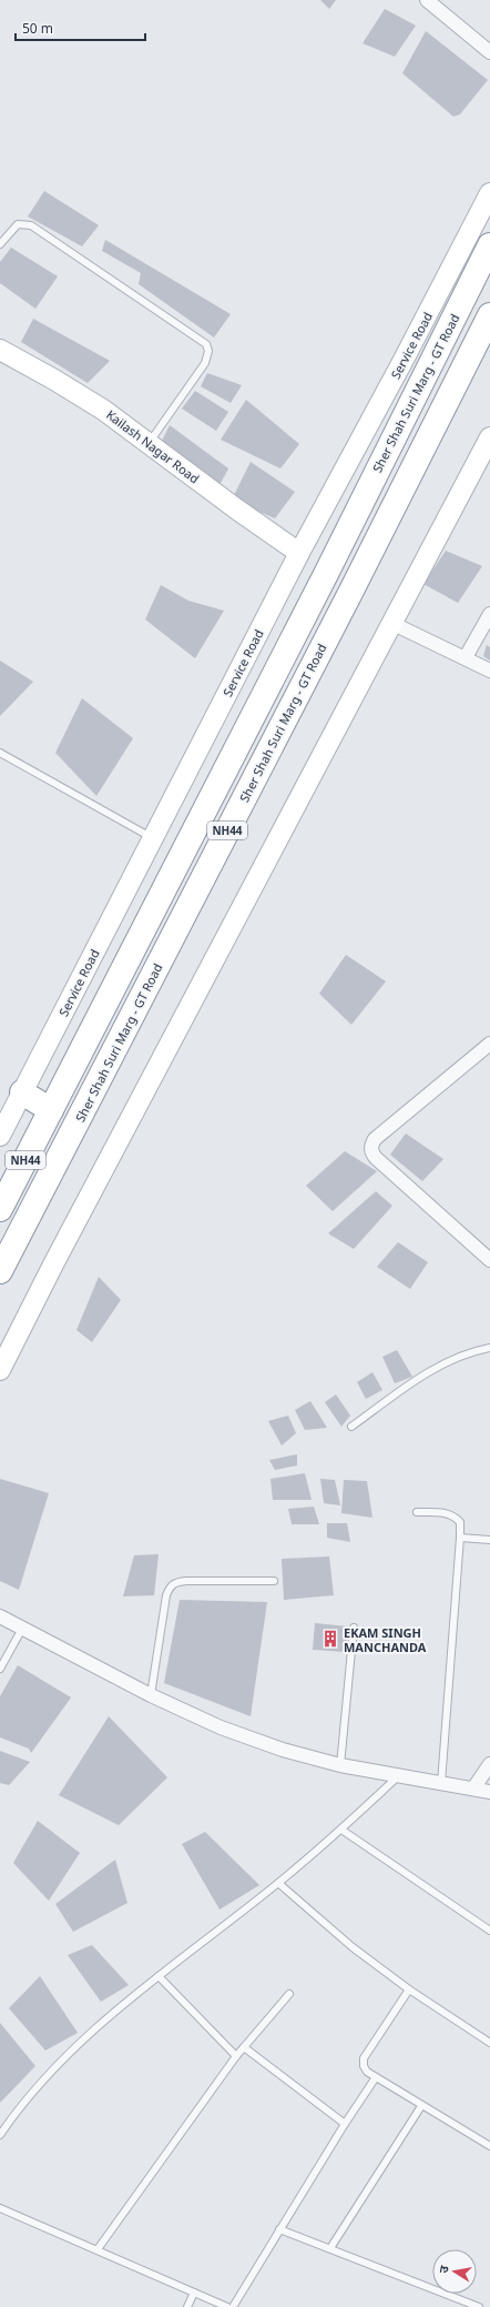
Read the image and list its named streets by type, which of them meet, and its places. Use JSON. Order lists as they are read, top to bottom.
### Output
{
  "streets": {
    "highway": ["Sher Shah Suri Marg - GT Road", "NH44"],
    "street": ["Service Road", "Kailash Nagar Road"]
  },
  "crossings": [
    ["Service Road", "Kailash Nagar Road"],
    ["Sher Shah Suri Marg - GT Road", "NH44"]
  ],
  "places": {
    "building": ["EKAM SINGH MANCHANDA"]
  },
  "scale_bar": "50 m",
  "north": "left"
}
